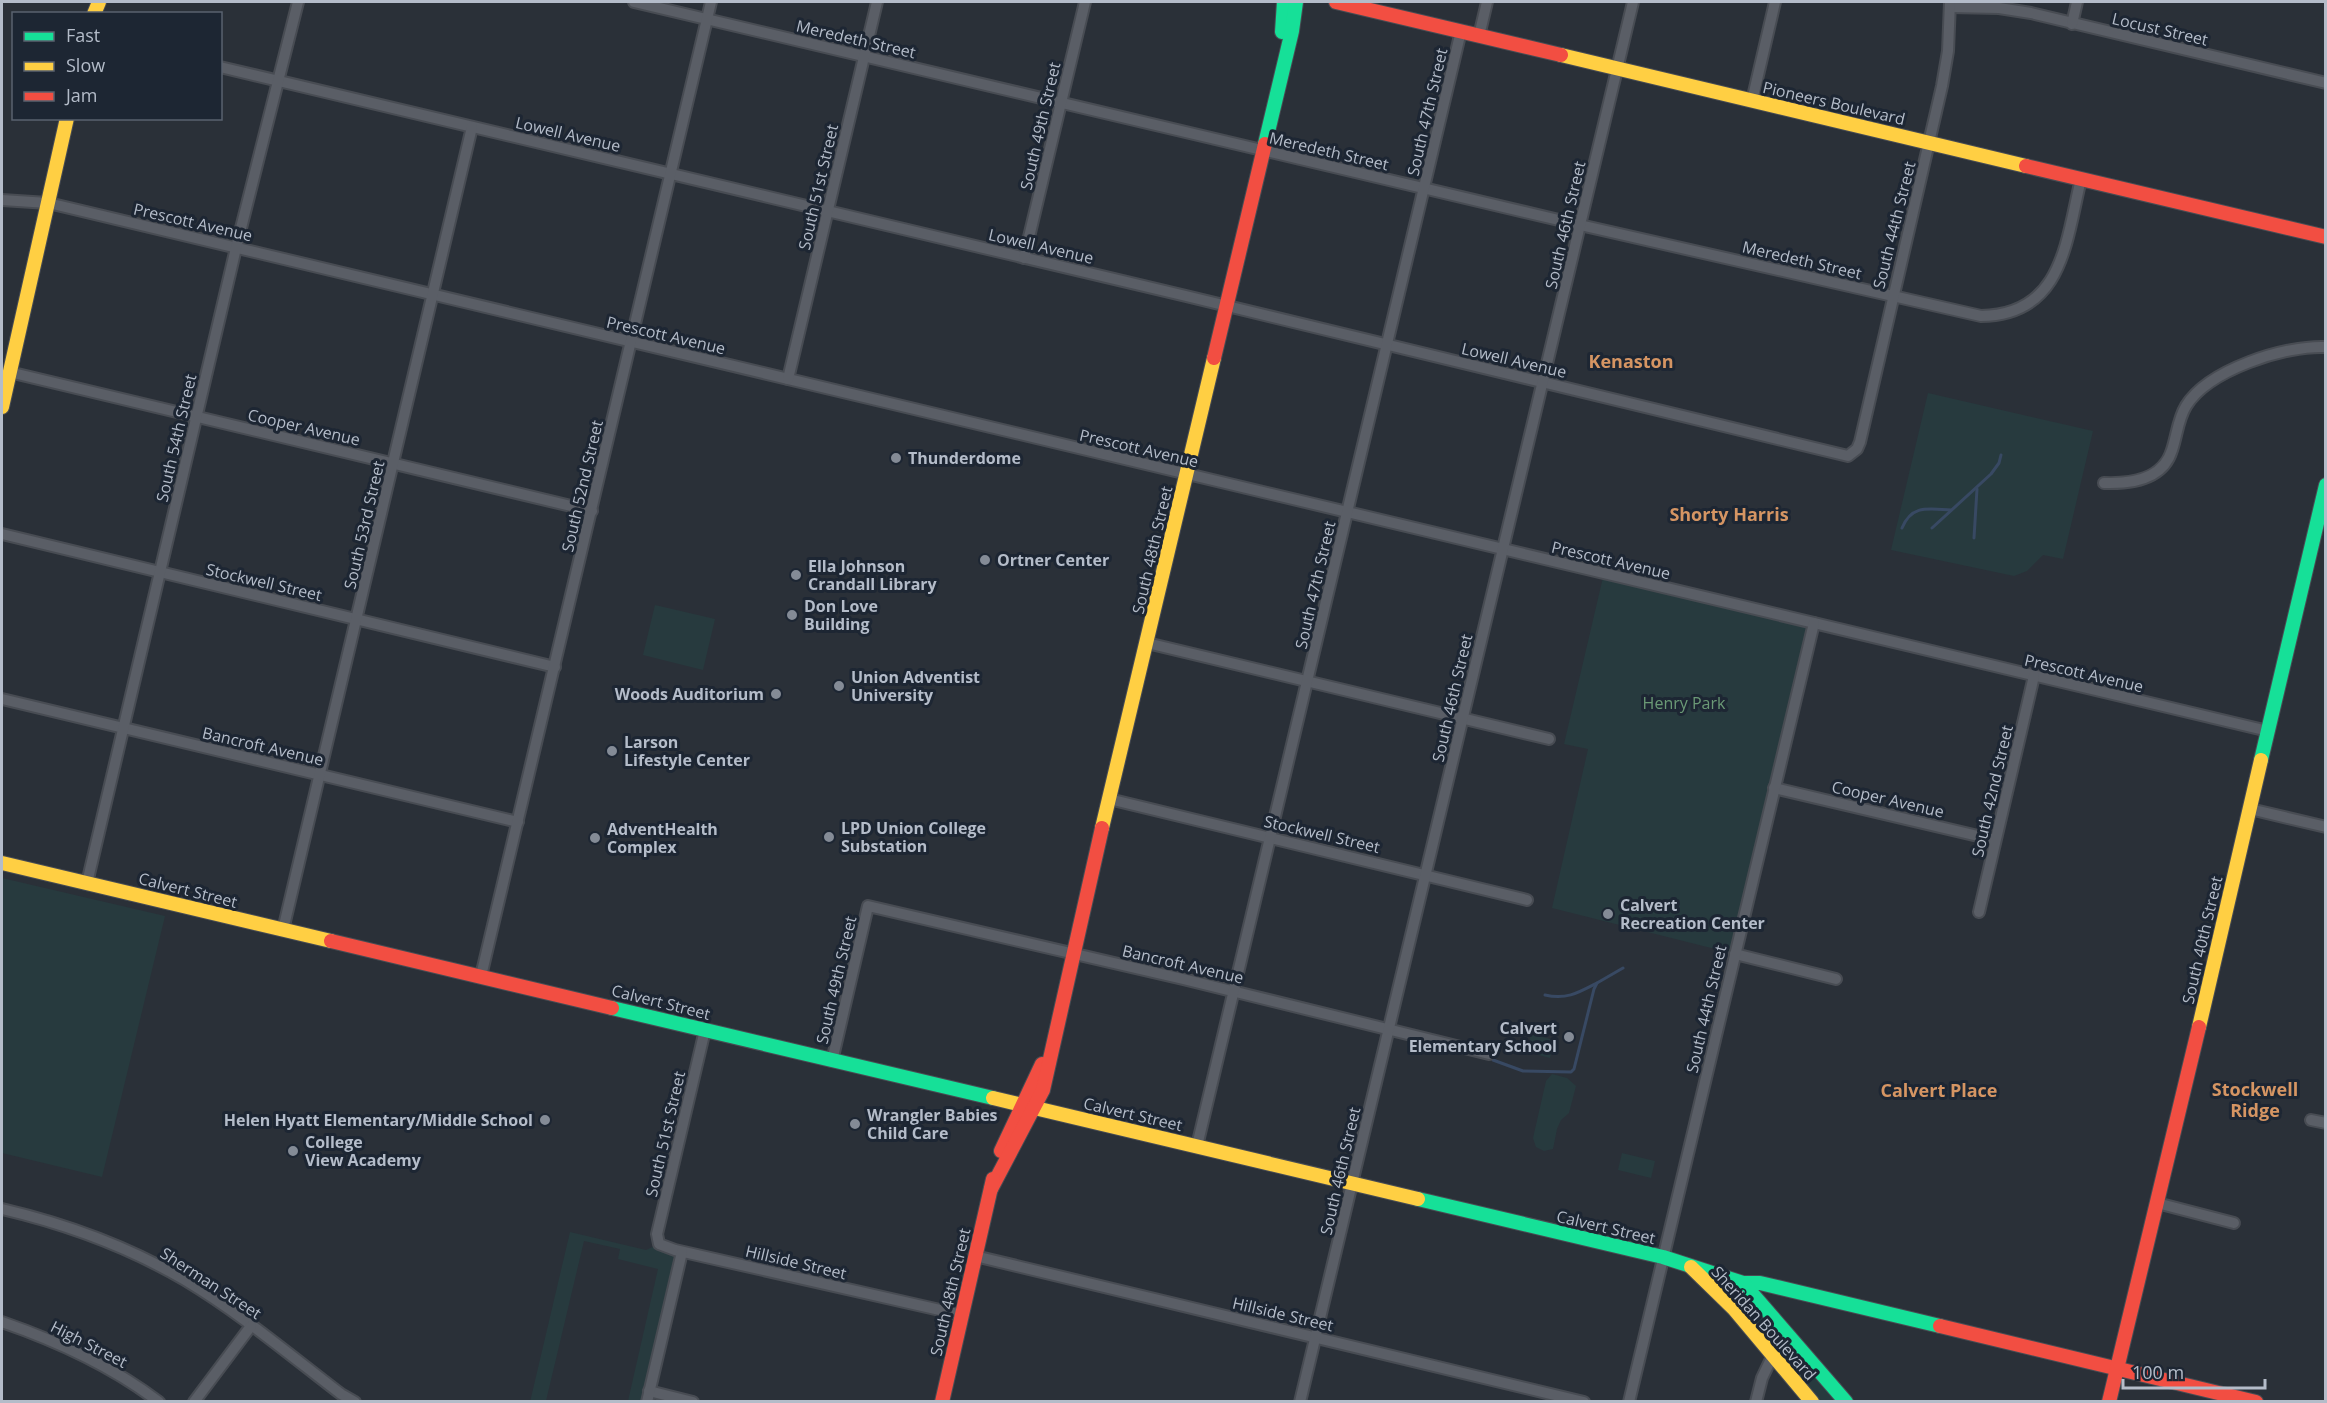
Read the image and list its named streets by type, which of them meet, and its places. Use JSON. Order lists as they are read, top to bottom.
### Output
{
  "streets": {
    "main road": [
      "Pioneers Boulevard",
      "South 48th Street",
      "Calvert Street",
      "South 40th Street",
      "Sheridan Boulevard"
    ],
    "street": [
      "Locust Street",
      "Meredeth Street",
      "South 47th Street",
      "South 49th Street",
      "Lowell Avenue",
      "South 51st Street",
      "Prescott Avenue",
      "South 46th Street",
      "South 44th Street",
      "Cooper Avenue",
      "South 54th Street",
      "South 52nd Street",
      "South 53rd Street",
      "Stockwell Street",
      "Bancroft Avenue",
      "South 42nd Street",
      "Hillside Street",
      "Sherman Street",
      "High Street"
    ]
  },
  "crossings": [
    ["Locust Street", "South 44th Street"],
    ["Meredeth Street", "Pioneers Boulevard"],
    ["Meredeth Street", "South 47th Street"],
    ["Meredeth Street", "South 49th Street"],
    ["Meredeth Street", "South 51st Street"],
    ["Meredeth Street", "South 46th Street"],
    ["Meredeth Street", "South 44th Street"],
    ["Meredeth Street", "South 52nd Street"],
    ["Meredeth Street", "South 48th Street"],
    ["Pioneers Boulevard", "South 47th Street"],
    ["Pioneers Boulevard", "South 46th Street"],
    ["Pioneers Boulevard", "South 44th Street"],
    ["South 47th Street", "Lowell Avenue"],
    ["South 47th Street", "Prescott Avenue"],
    ["South 47th Street", "Stockwell Street"],
    ["South 47th Street", "Bancroft Avenue"],
    ["South 47th Street", "Calvert Street"],
    ["South 49th Street", "Lowell Avenue"],
    ["South 49th Street", "Bancroft Avenue"],
    ["South 49th Street", "Calvert Street"],
    ["Lowell Avenue", "South 51st Street"],
    ["Lowell Avenue", "South 46th Street"],
    ["Lowell Avenue", "South 44th Street"],
    ["Lowell Avenue", "South 54th Street"],
    ["Lowell Avenue", "South 52nd Street"],
    ["Lowell Avenue", "South 53rd Street"],
    ["Lowell Avenue", "South 48th Street"],
    ["South 51st Street", "Prescott Avenue"],
    ["South 51st Street", "Calvert Street"],
    ["South 51st Street", "Hillside Street"],
    ["Prescott Avenue", "South 46th Street"],
    ["Prescott Avenue", "South 44th Street"],
    ["Prescott Avenue", "South 54th Street"],
    ["Prescott Avenue", "South 52nd Street"],
    ["Prescott Avenue", "South 53rd Street"],
    ["Prescott Avenue", "South 48th Street"],
    ["Prescott Avenue", "South 42nd Street"],
    ["Prescott Avenue", "South 40th Street"],
    ["South 46th Street", "Stockwell Street"],
    ["South 46th Street", "Bancroft Avenue"],
    ["South 46th Street", "Calvert Street"],
    ["South 46th Street", "Hillside Street"],
    ["South 44th Street", "Cooper Avenue"],
    ["South 44th Street", "Calvert Street"],
    ["Cooper Avenue", "South 54th Street"],
    ["Cooper Avenue", "South 52nd Street"],
    ["Cooper Avenue", "South 53rd Street"],
    ["Cooper Avenue", "South 42nd Street"],
    ["South 54th Street", "Stockwell Street"],
    ["South 54th Street", "Bancroft Avenue"],
    ["South 54th Street", "Calvert Street"],
    ["South 52nd Street", "Stockwell Street"],
    ["South 52nd Street", "Bancroft Avenue"],
    ["South 52nd Street", "Calvert Street"],
    ["South 53rd Street", "Stockwell Street"],
    ["South 53rd Street", "Bancroft Avenue"],
    ["South 53rd Street", "Calvert Street"],
    ["South 48th Street", "Stockwell Street"],
    ["South 48th Street", "Bancroft Avenue"],
    ["South 48th Street", "Calvert Street"],
    ["South 48th Street", "Hillside Street"],
    ["Calvert Street", "South 40th Street"],
    ["Calvert Street", "Sheridan Boulevard"]
  ],
  "districts": [
    "Kenaston",
    "Shorty Harris",
    "Stockwell Ridge",
    "Calvert Place"
  ],
  "parks": ["Henry Park"],
  "places": [
    "Thunderdome",
    "Ortner Center",
    "Ella Johnson Crandall Library",
    "Don Love Building",
    "Union Adventist University",
    "Woods Auditorium",
    "Larson Lifestyle Center",
    "LPD Union College Substation",
    "AdventHealth Complex",
    "Calvert Recreation Center",
    "Calvert Elementary School",
    "Helen Hyatt Elementary/Middle School",
    "Wrangler Babies Child Care",
    "College View Academy"
  ],
  "legend": ["Fast", "Slow", "Jam"],
  "scale_bar": "100 m"
}
